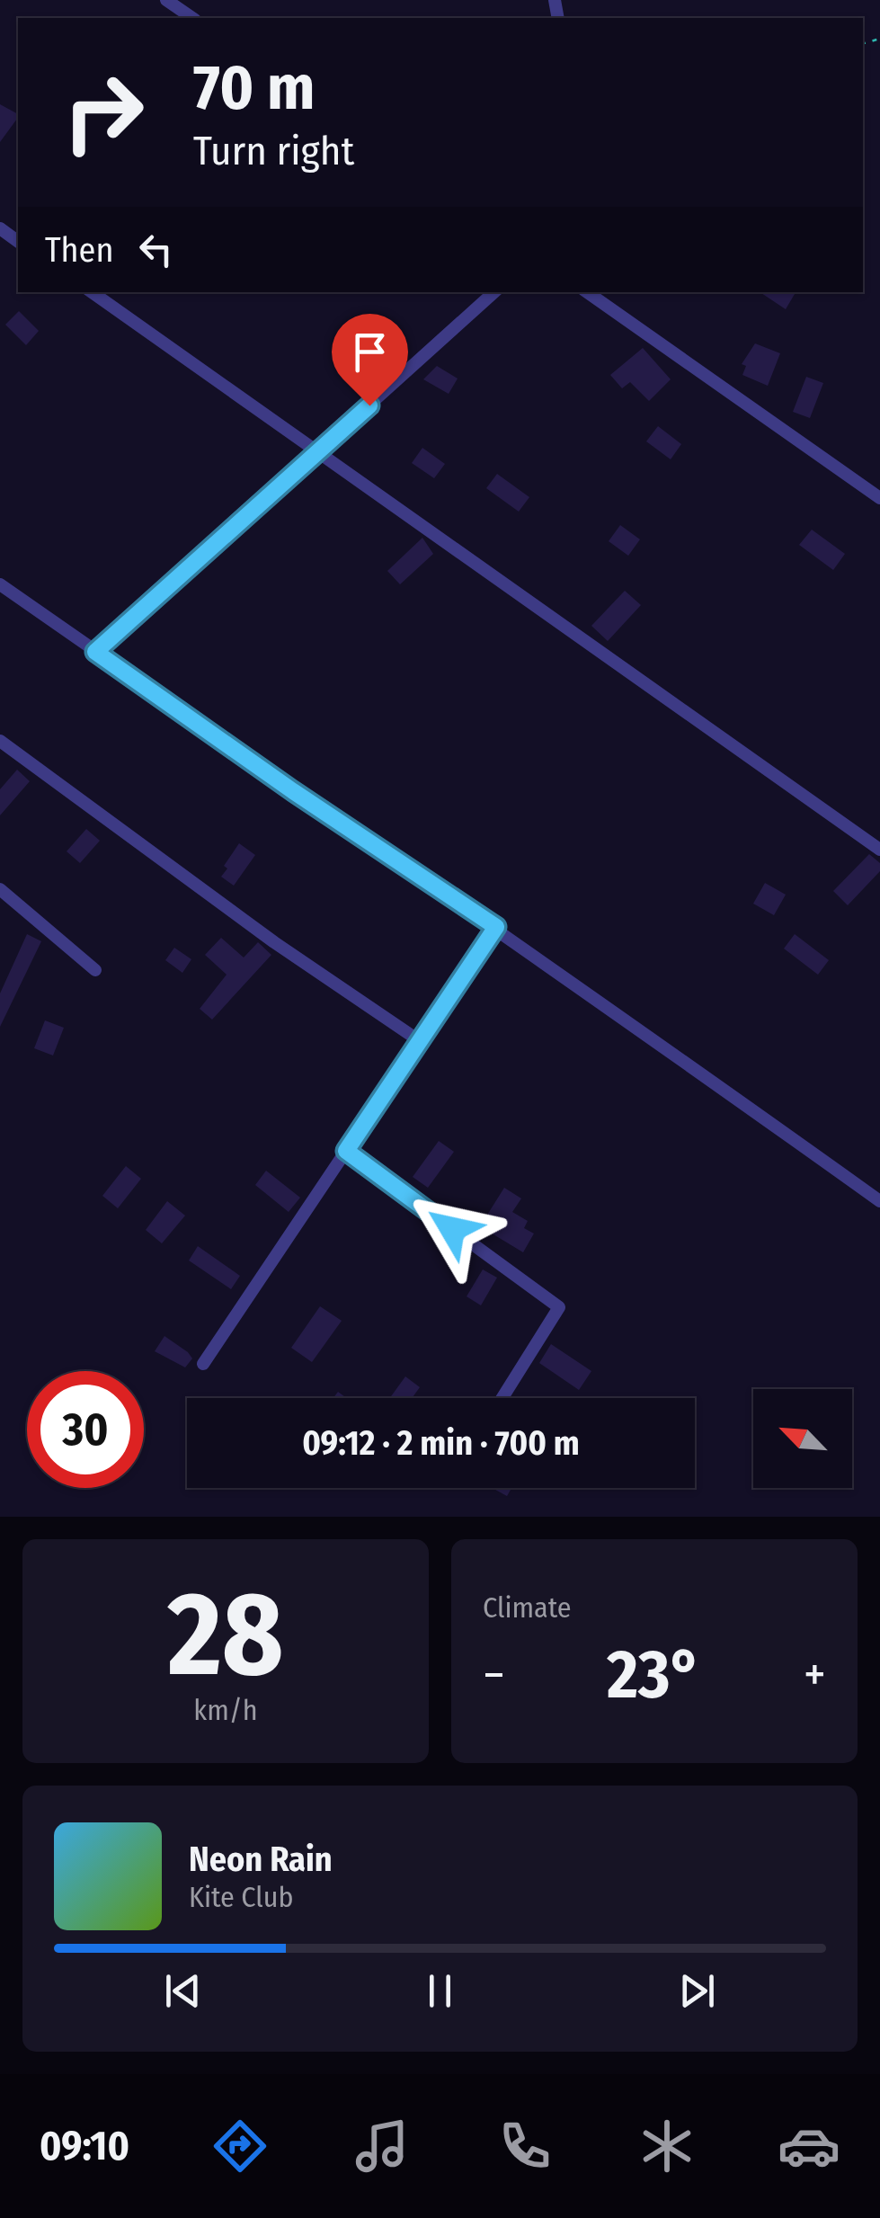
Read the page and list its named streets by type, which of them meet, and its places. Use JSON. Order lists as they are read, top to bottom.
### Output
{
  "north": "top left",
  "page": {
    "turn": ["70 m", "Turn right"],
    "then": "Then",
    "limit": "30",
    "trip": "09:12 · 2 min · 700 m",
    "tile": [
      ["28", "km/h"],
      "Climate"
    ],
    "heat": ["−", "23°", "+"],
    "song": ["Neon Rain", "Kite Club"],
    "tabs": "09:10"
  }
}
